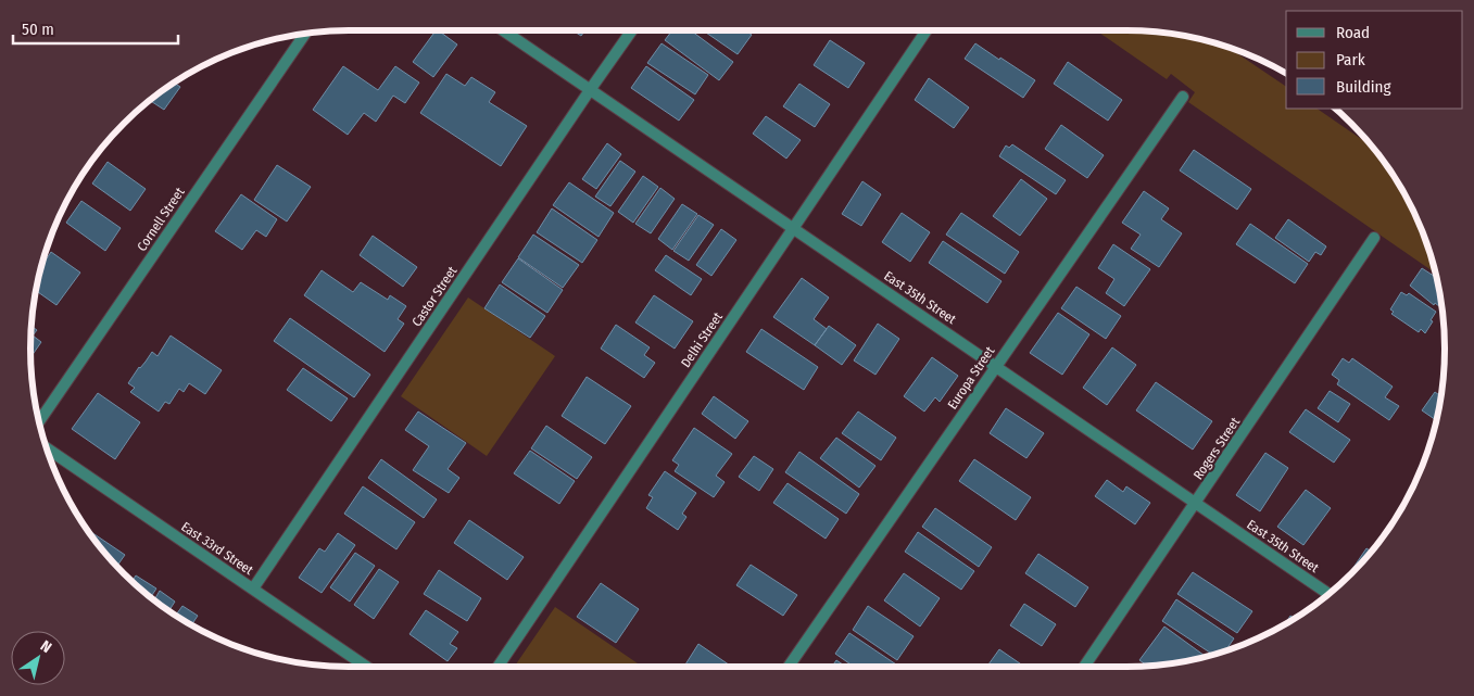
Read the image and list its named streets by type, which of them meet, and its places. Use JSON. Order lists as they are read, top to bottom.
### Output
{
  "streets": {
    "street": [
      "Cornell Street",
      "Castor Street",
      "East 35th Street",
      "Delhi Street",
      "Europa Street",
      "Rogers Street",
      "East 33rd Street"
    ]
  },
  "crossings": [
    ["Castor Street", "East 35th Street"],
    ["Castor Street", "East 33rd Street"],
    ["East 35th Street", "Delhi Street"],
    ["East 35th Street", "Europa Street"],
    ["East 35th Street", "Rogers Street"]
  ],
  "legend": ["Road", "Park", "Building"],
  "scale_bar": "50 m",
  "north": "top right"
}
